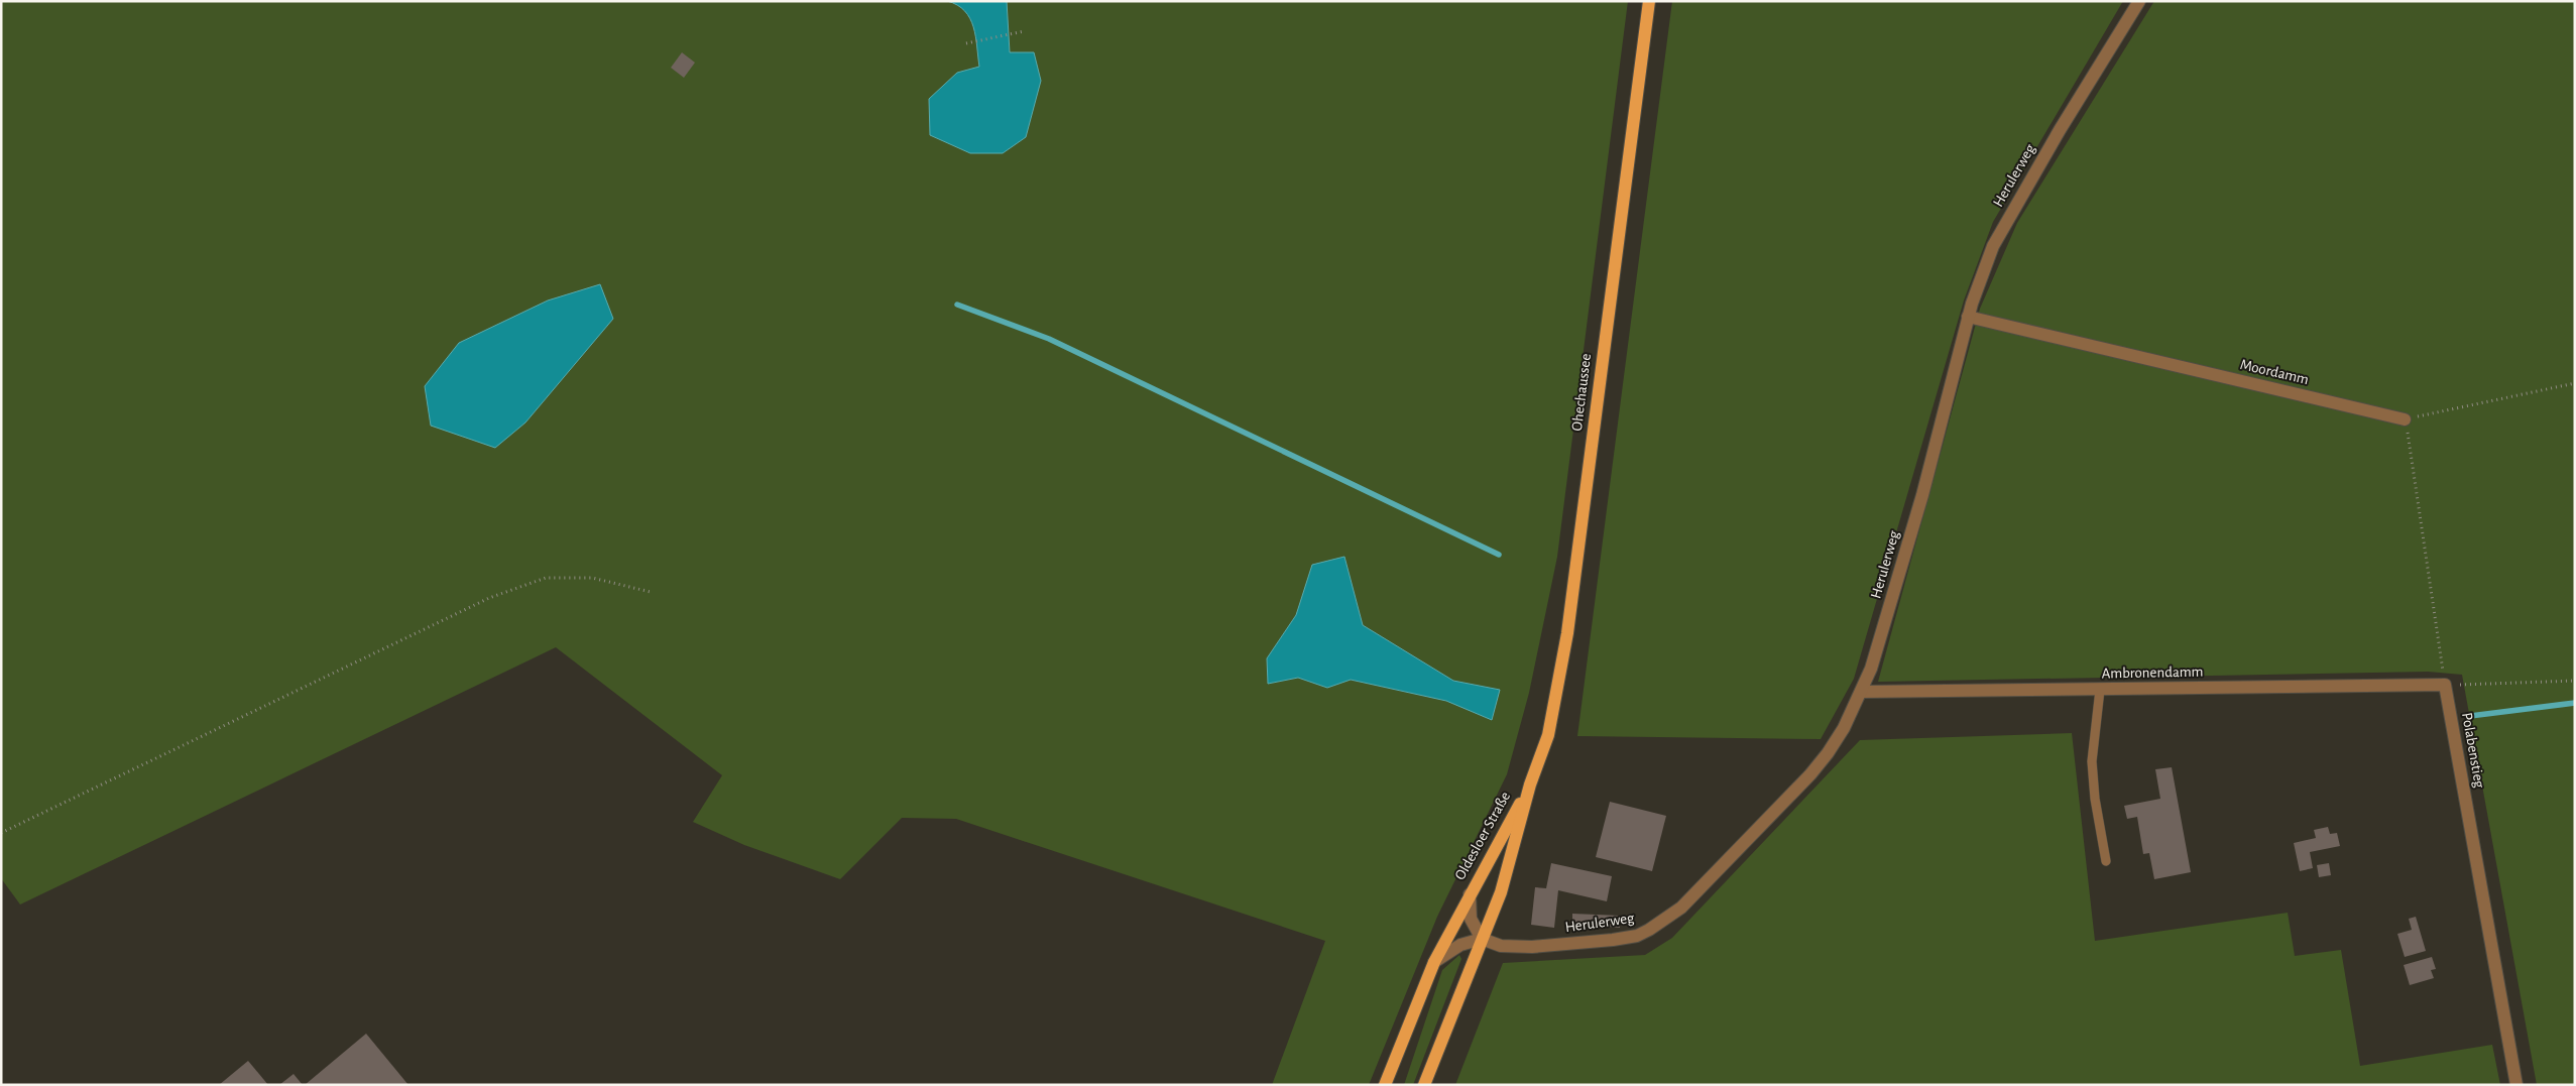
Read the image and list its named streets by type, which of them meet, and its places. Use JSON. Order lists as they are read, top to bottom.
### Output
{
  "streets": {
    "main road": ["Ohechaussee", "Oldesloer Straße"],
    "street": [
      "Herulerweg",
      "Moordamm",
      "Ambronendamm",
      "Polabenstieg"
    ]
  },
  "crossings": [
    ["Herulerweg", "Moordamm"],
    ["Herulerweg", "Ambronendamm"],
    ["Herulerweg", "Oldesloer Straße"],
    ["Ohechaussee", "Oldesloer Straße"],
    ["Ambronendamm", "Polabenstieg"]
  ]
}
